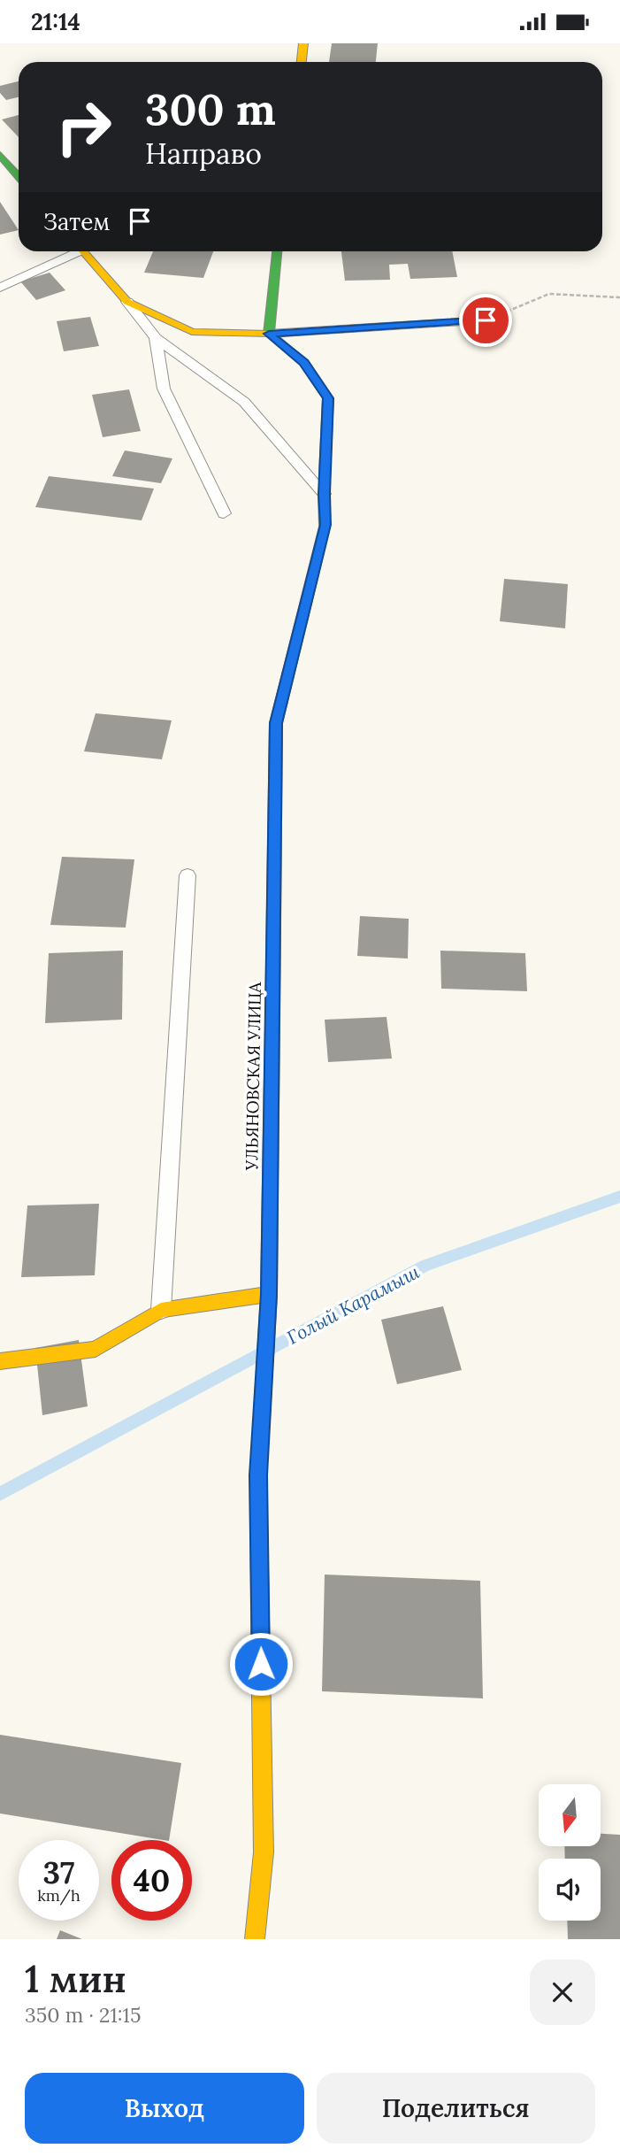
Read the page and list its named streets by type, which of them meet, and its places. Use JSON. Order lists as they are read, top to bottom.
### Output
{
  "streets": {
    "street": ["УЛЬЯНОВСКАЯ УЛИЦА"]
  },
  "water": ["Голый Карамыш"],
  "north": "bottom",
  "page": {
    "status": "21:14",
    "turn": ["300 m", "Направо"],
    "then": "Затем",
    "speed": "37 km/h",
    "limit": "40",
    "heading": ["1 мин", "350 m · 21:15"],
    "buttons": ["Выход", "Поделиться"]
  }
}
